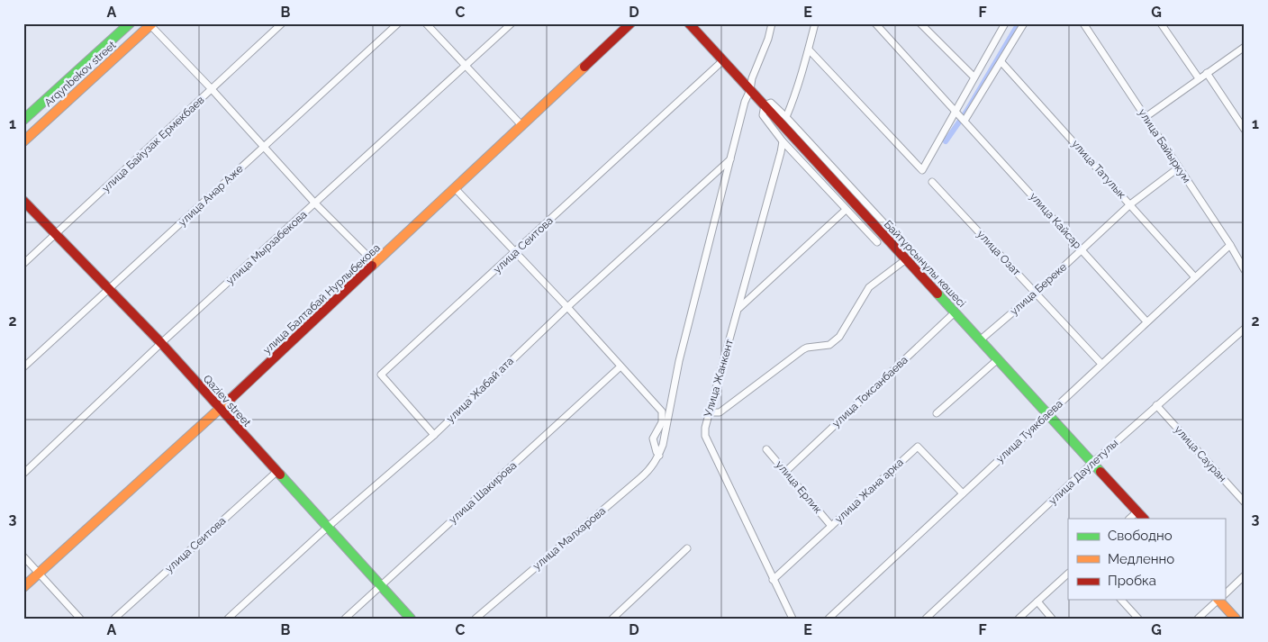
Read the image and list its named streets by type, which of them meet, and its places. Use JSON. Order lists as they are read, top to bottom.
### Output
{
  "streets": {
    "street": [
      "Arqynbekov street",
      "улица Байузак Ермекбаев",
      "улица Байыркум",
      "улица Татулык",
      "улица Анар Аже",
      "улица Кайсар",
      "улица Сеитова",
      "улица Мырзабекова",
      "улица Озат",
      "Байтұрсынұлы көшесі",
      "улица Береке",
      "улица Балтабай Нурлыбекова",
      "Улица Жанкент",
      "улица Жабай ата",
      "улица Токсанбаева",
      "Qaziev street",
      "улица Туякбаева",
      "улица Сауран",
      "улица Даулетулы",
      "улица Ерлик",
      "улица Жана арка",
      "улица Шакирова",
      "улица Малхарова"
    ]
  },
  "crossings": [
    ["улица Байузак Ермекбаев", "Qaziev street"],
    ["улица Байыркум", "улица Береке"],
    ["улица Байыркум", "улица Туякбаева"],
    ["улица Татулык", "улица Береке"],
    ["улица Татулык", "улица Туякбаева"],
    ["улица Анар Аже", "Qaziev street"],
    ["улица Кайсар", "улица Береке"],
    ["улица Кайсар", "улица Туякбаева"],
    ["улица Сеитова", "Байтұрсынұлы көшесі"],
    ["улица Сеитова", "улица Жабай ата"],
    ["улица Сеитова", "Qaziev street"],
    ["улица Мырзабекова", "Qaziev street"],
    ["улица Озат", "улица Береке"],
    ["улица Озат", "улица Туякбаева"],
    ["Байтұрсынұлы көшесі", "улица Береке"],
    ["Байтұрсынұлы көшесі", "улица Токсанбаева"],
    ["Байтұрсынұлы көшесі", "улица Туякбаева"],
    ["Байтұрсынұлы көшесі", "улица Даулетулы"],
    ["улица Балтабай Нурлыбекова", "Qaziev street"],
    ["Улица Жанкент", "улица Жана арка"],
    ["улица Жабай ата", "Qaziev street"],
    ["улица Токсанбаева", "улица Ерлик"],
    ["Qaziev street", "улица Шакирова"],
    ["улица Туякбаева", "улица Жана арка"],
    ["улица Сауран", "улица Даулетулы"],
    ["улица Ерлик", "улица Жана арка"]
  ],
  "legend": ["Свободно", "Медленно", "Пробка"],
  "grid": {
    "columns": [
      "A",
      "B",
      "C",
      "D",
      "E",
      "F",
      "G"
    ],
    "rows": ["1", "2", "3"]
  }
}
